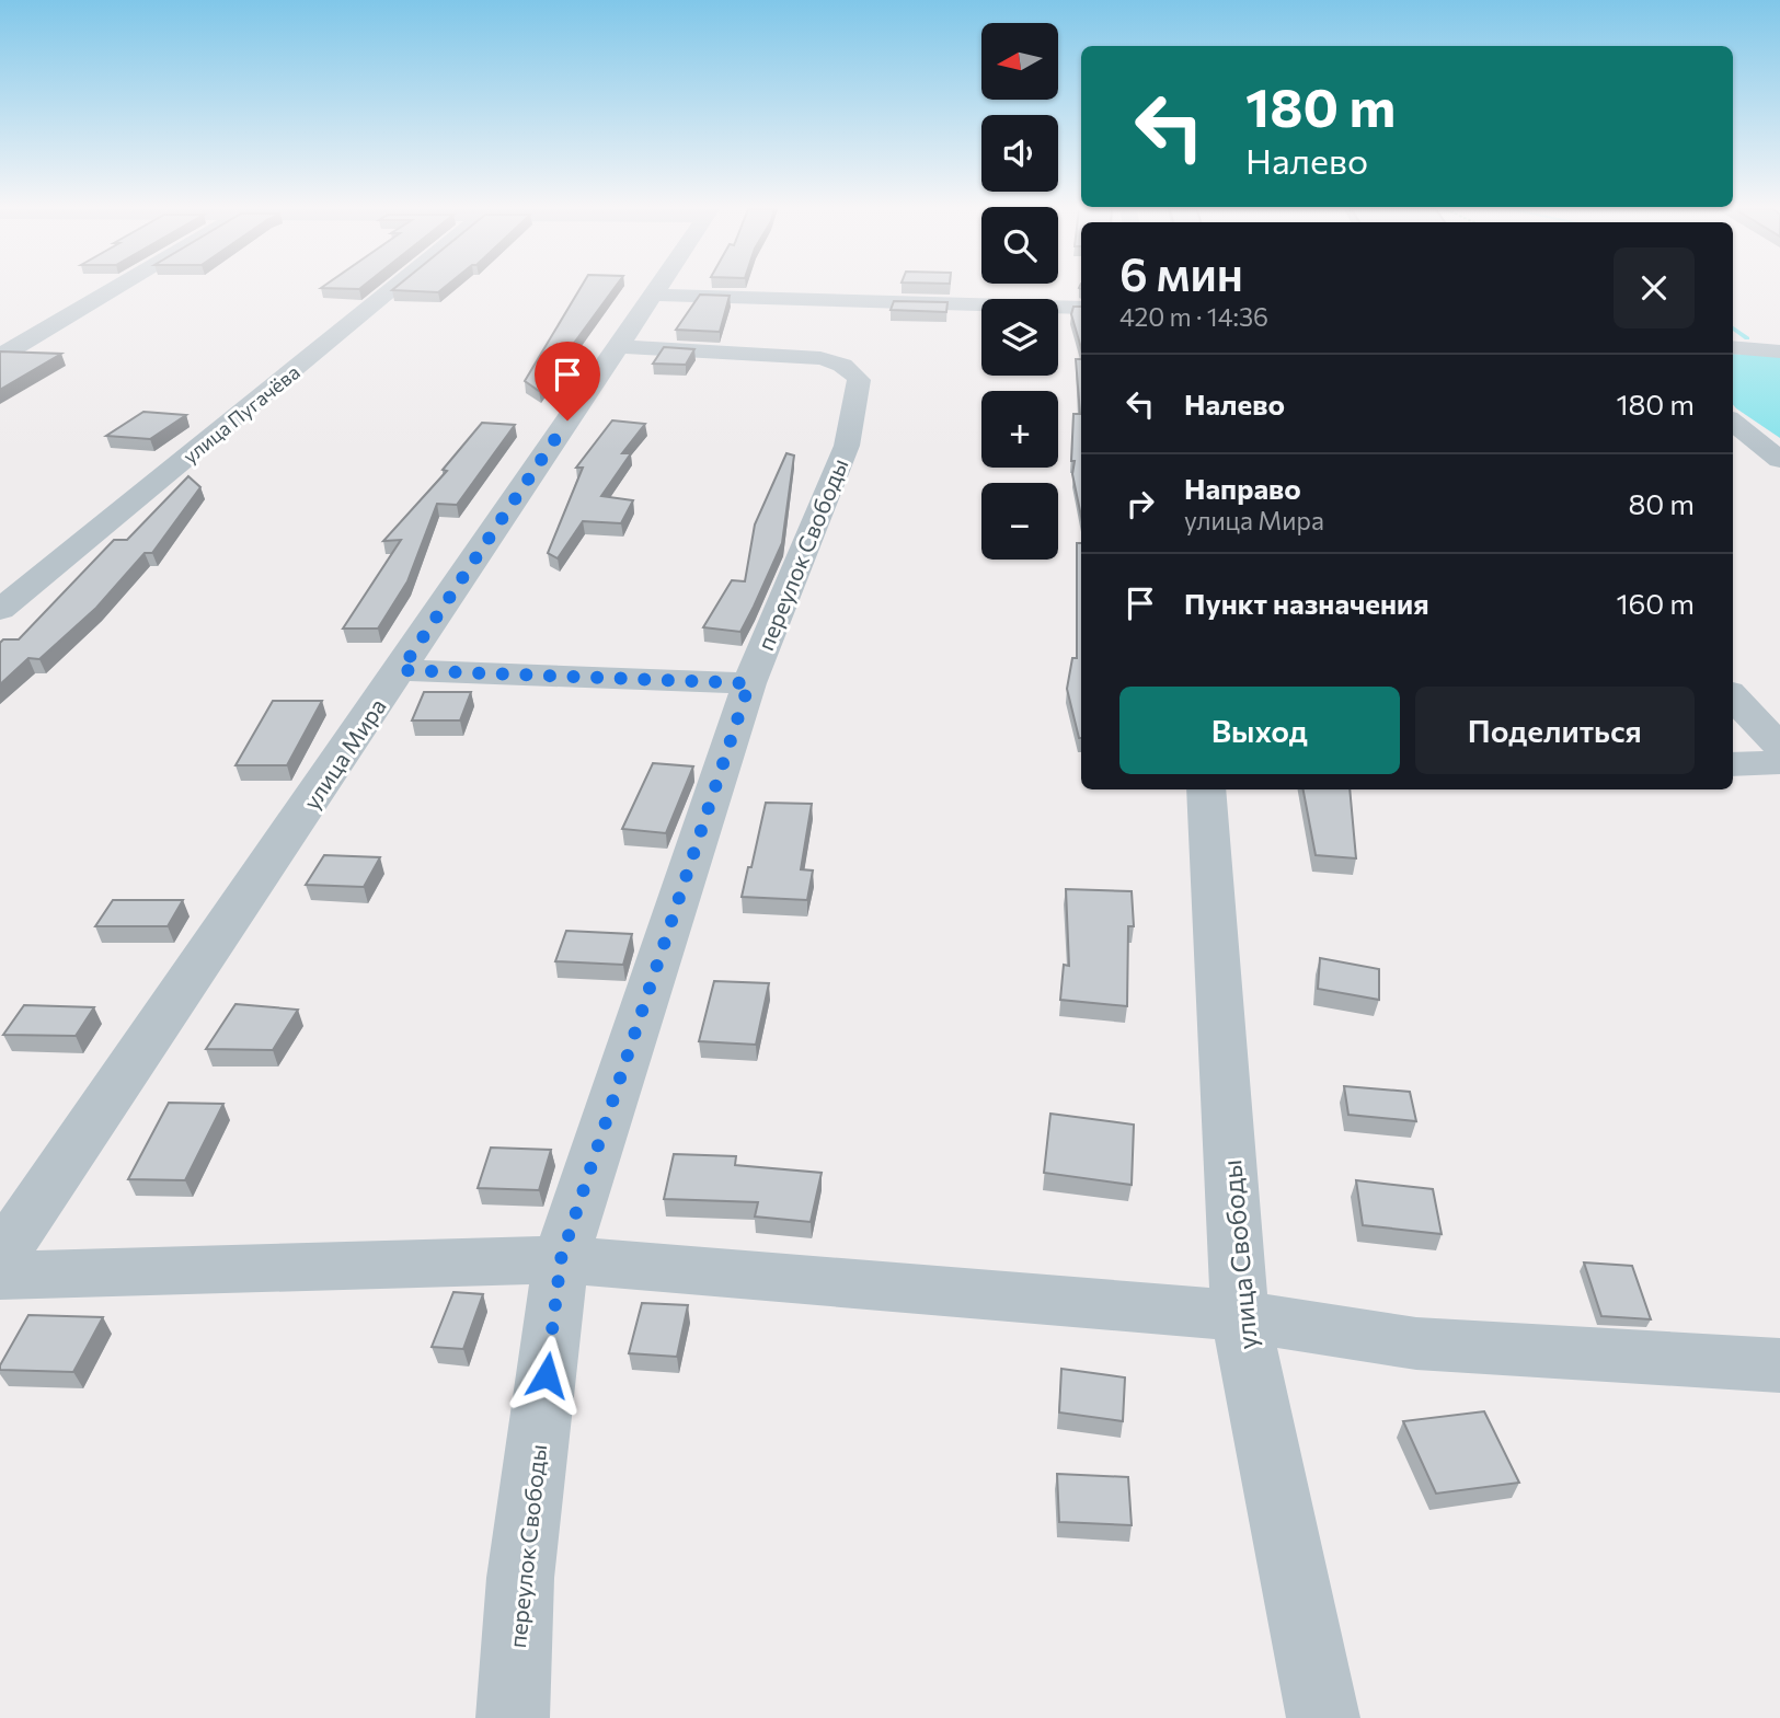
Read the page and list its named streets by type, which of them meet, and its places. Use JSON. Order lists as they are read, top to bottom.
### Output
{
  "streets": {
    "street": [
      "улица Пугачёва",
      "переулок Свободы",
      "улица Мира",
      "улица Свободы"
    ]
  },
  "crossings": [
    ["переулок Свободы", "улица Мира"]
  ],
  "north": "left",
  "page": {
    "map_buttons": ["+", "−"],
    "turn": ["180 m", "Налево"],
    "heading": ["6 мин", "420 m · 14:36"],
    "list": [
      {
        "name": "Налево",
        "value": "180 m"
      },
      {
        "name": "Направо",
        "note": "улица Мира",
        "value": "80 m"
      },
      {
        "name": "Пункт назначения",
        "value": "160 m"
      }
    ],
    "buttons": ["Выход", "Поделиться"]
  }
}
